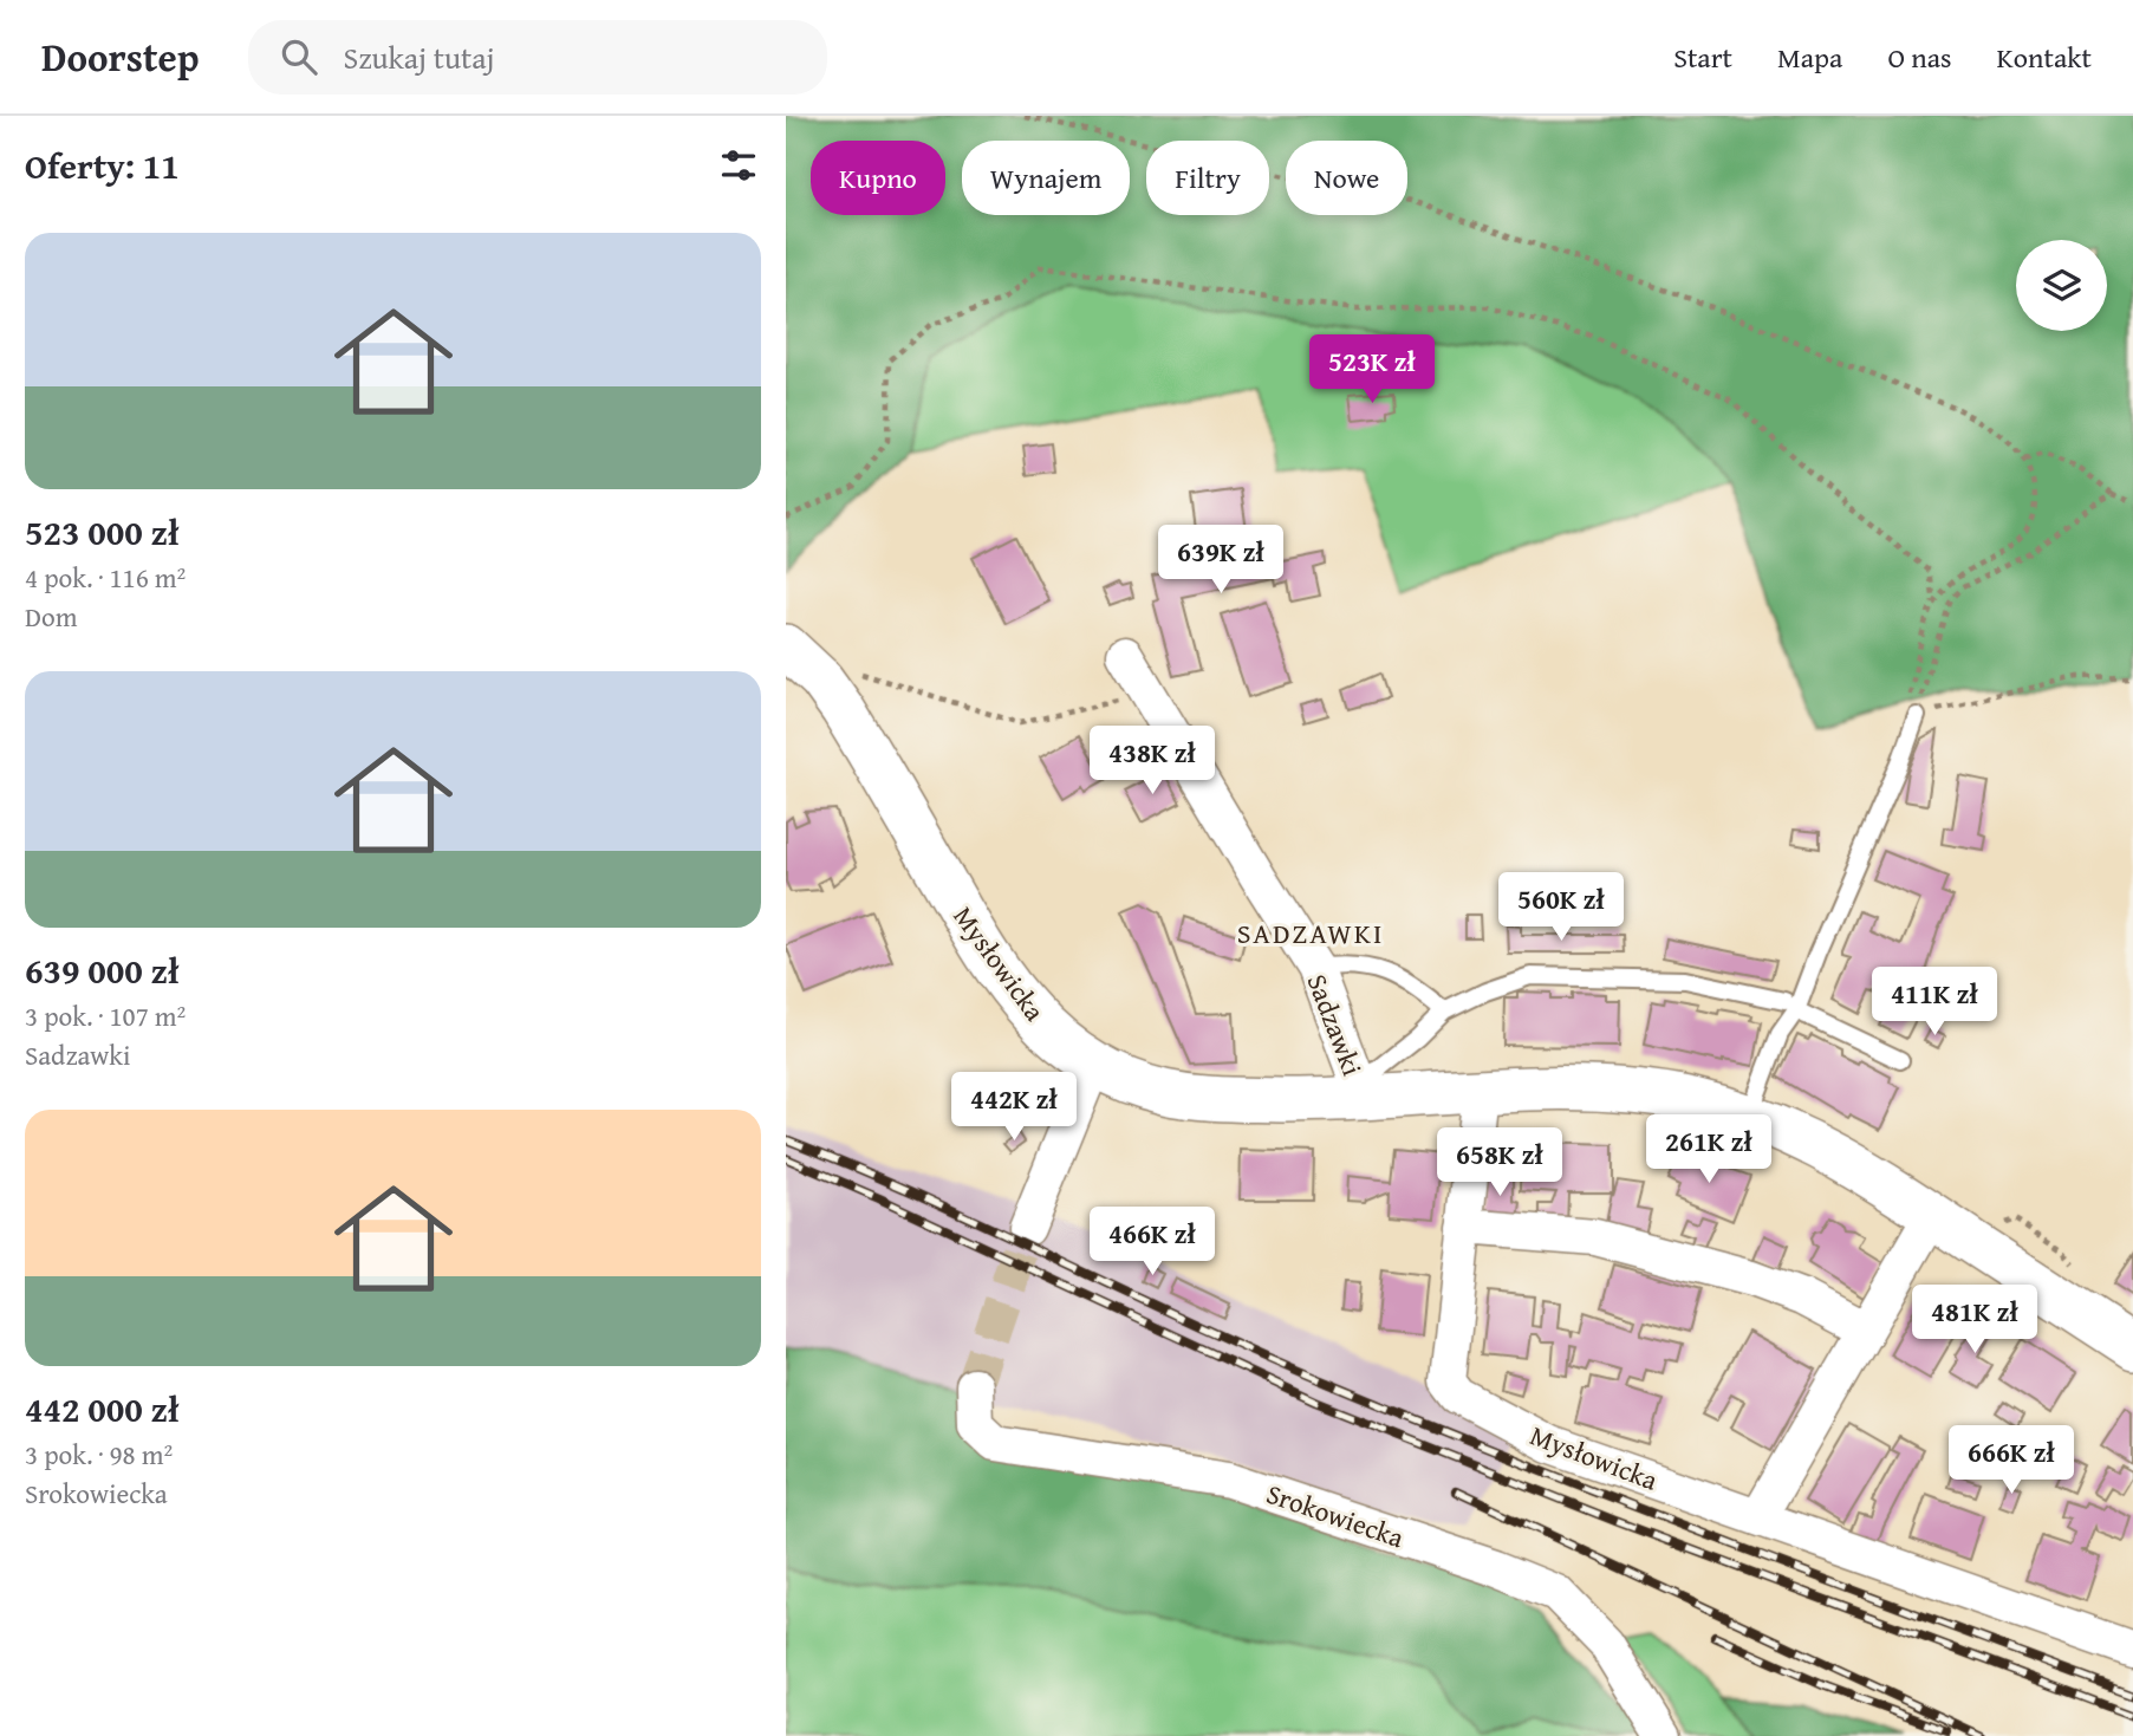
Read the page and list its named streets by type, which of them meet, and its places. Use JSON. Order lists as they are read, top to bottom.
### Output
{
  "streets": {
    "street": ["Mysłowicka", "Sadzawki", "Srokowiecka"]
  },
  "crossings": [
    ["Mysłowicka", "Sadzawki"]
  ],
  "districts": ["SADZAWKI"],
  "page": {
    "header": "Doorstep",
    "search": "Szukaj tutaj",
    "nav": [
      "Start",
      "Mapa",
      "O nas",
      "Kontakt"
    ],
    "heading": "Oferty: 11",
    "chip": [
      "Kupno",
      "Wynajem",
      "Filtry",
      "Nowe"
    ],
    "list": [
      {
        "name": "523 000 zł",
        "note": "4 pok. · 116 m² · Dom"
      },
      {
        "name": "639 000 zł",
        "note": "3 pok. · 107 m² · Sadzawki"
      },
      {
        "name": "442 000 zł",
        "note": "3 pok. · 98 m² · Srokowiecka"
      }
    ],
    "price": [
      "523K zł",
      "639K zł",
      "438K zł",
      "560K zł",
      "411K zł",
      "442K zł",
      "261K zł",
      "658K zł",
      "466K zł",
      "481K zł",
      "666K zł"
    ]
  }
}
